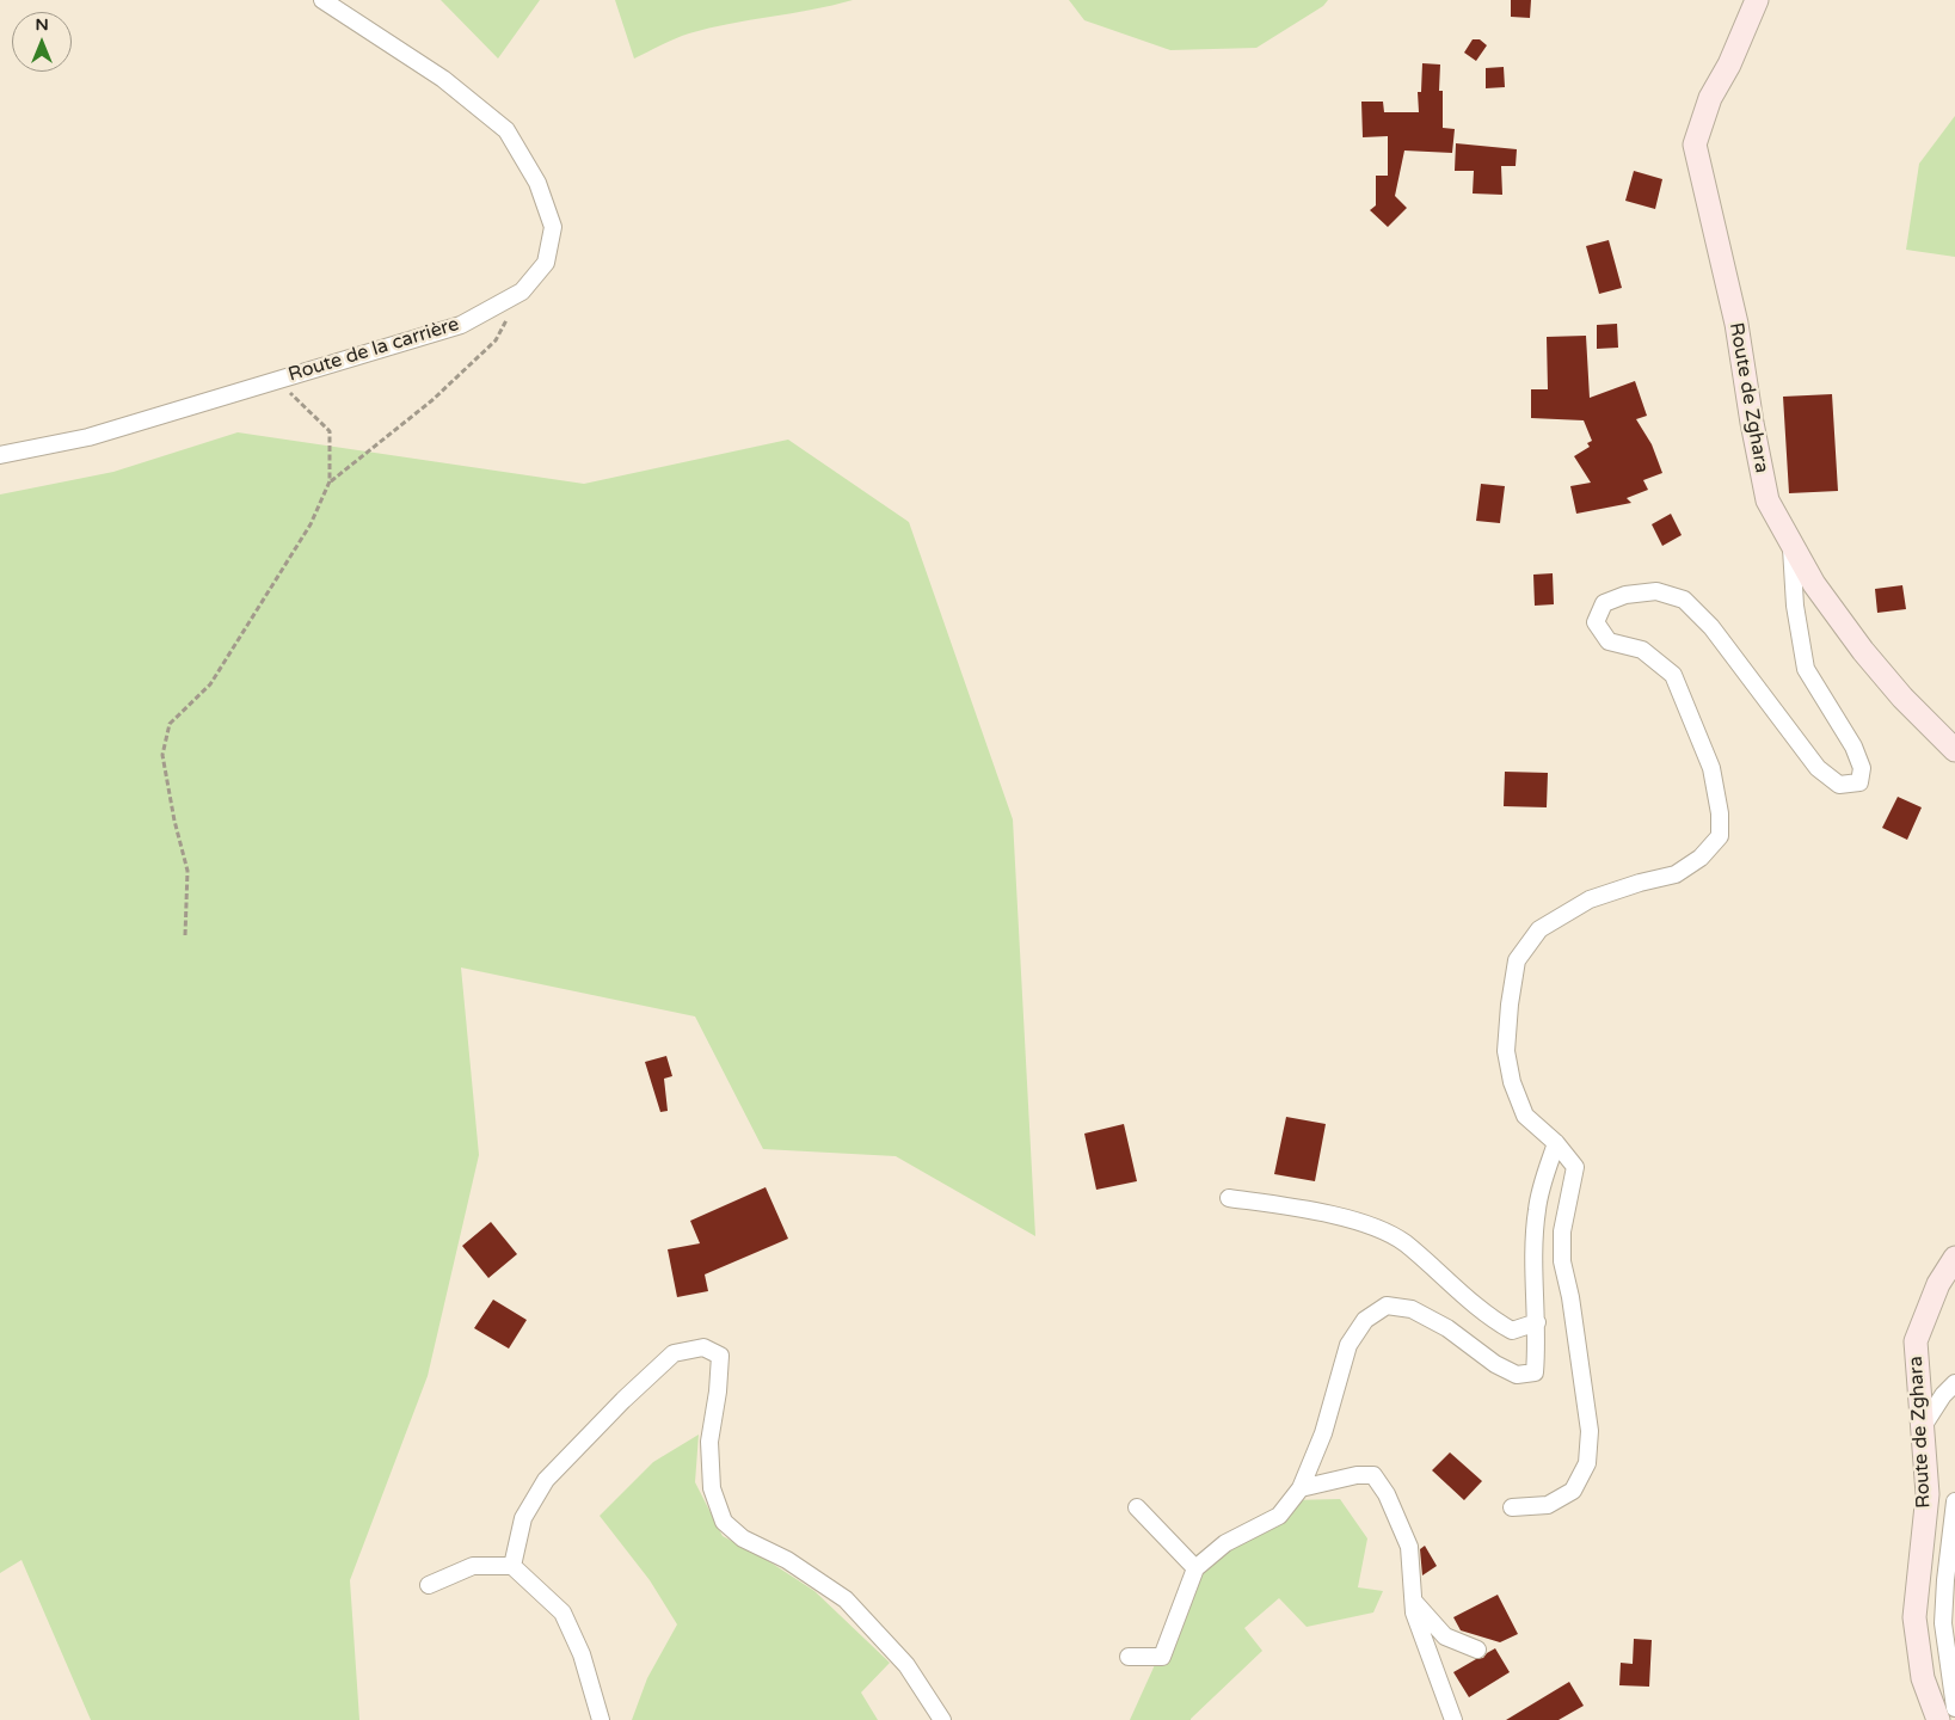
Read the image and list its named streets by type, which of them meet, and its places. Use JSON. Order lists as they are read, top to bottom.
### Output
{
  "streets": {
    "street": ["Route de la carrière", "Route de Zghara"]
  },
  "north": "top"
}
